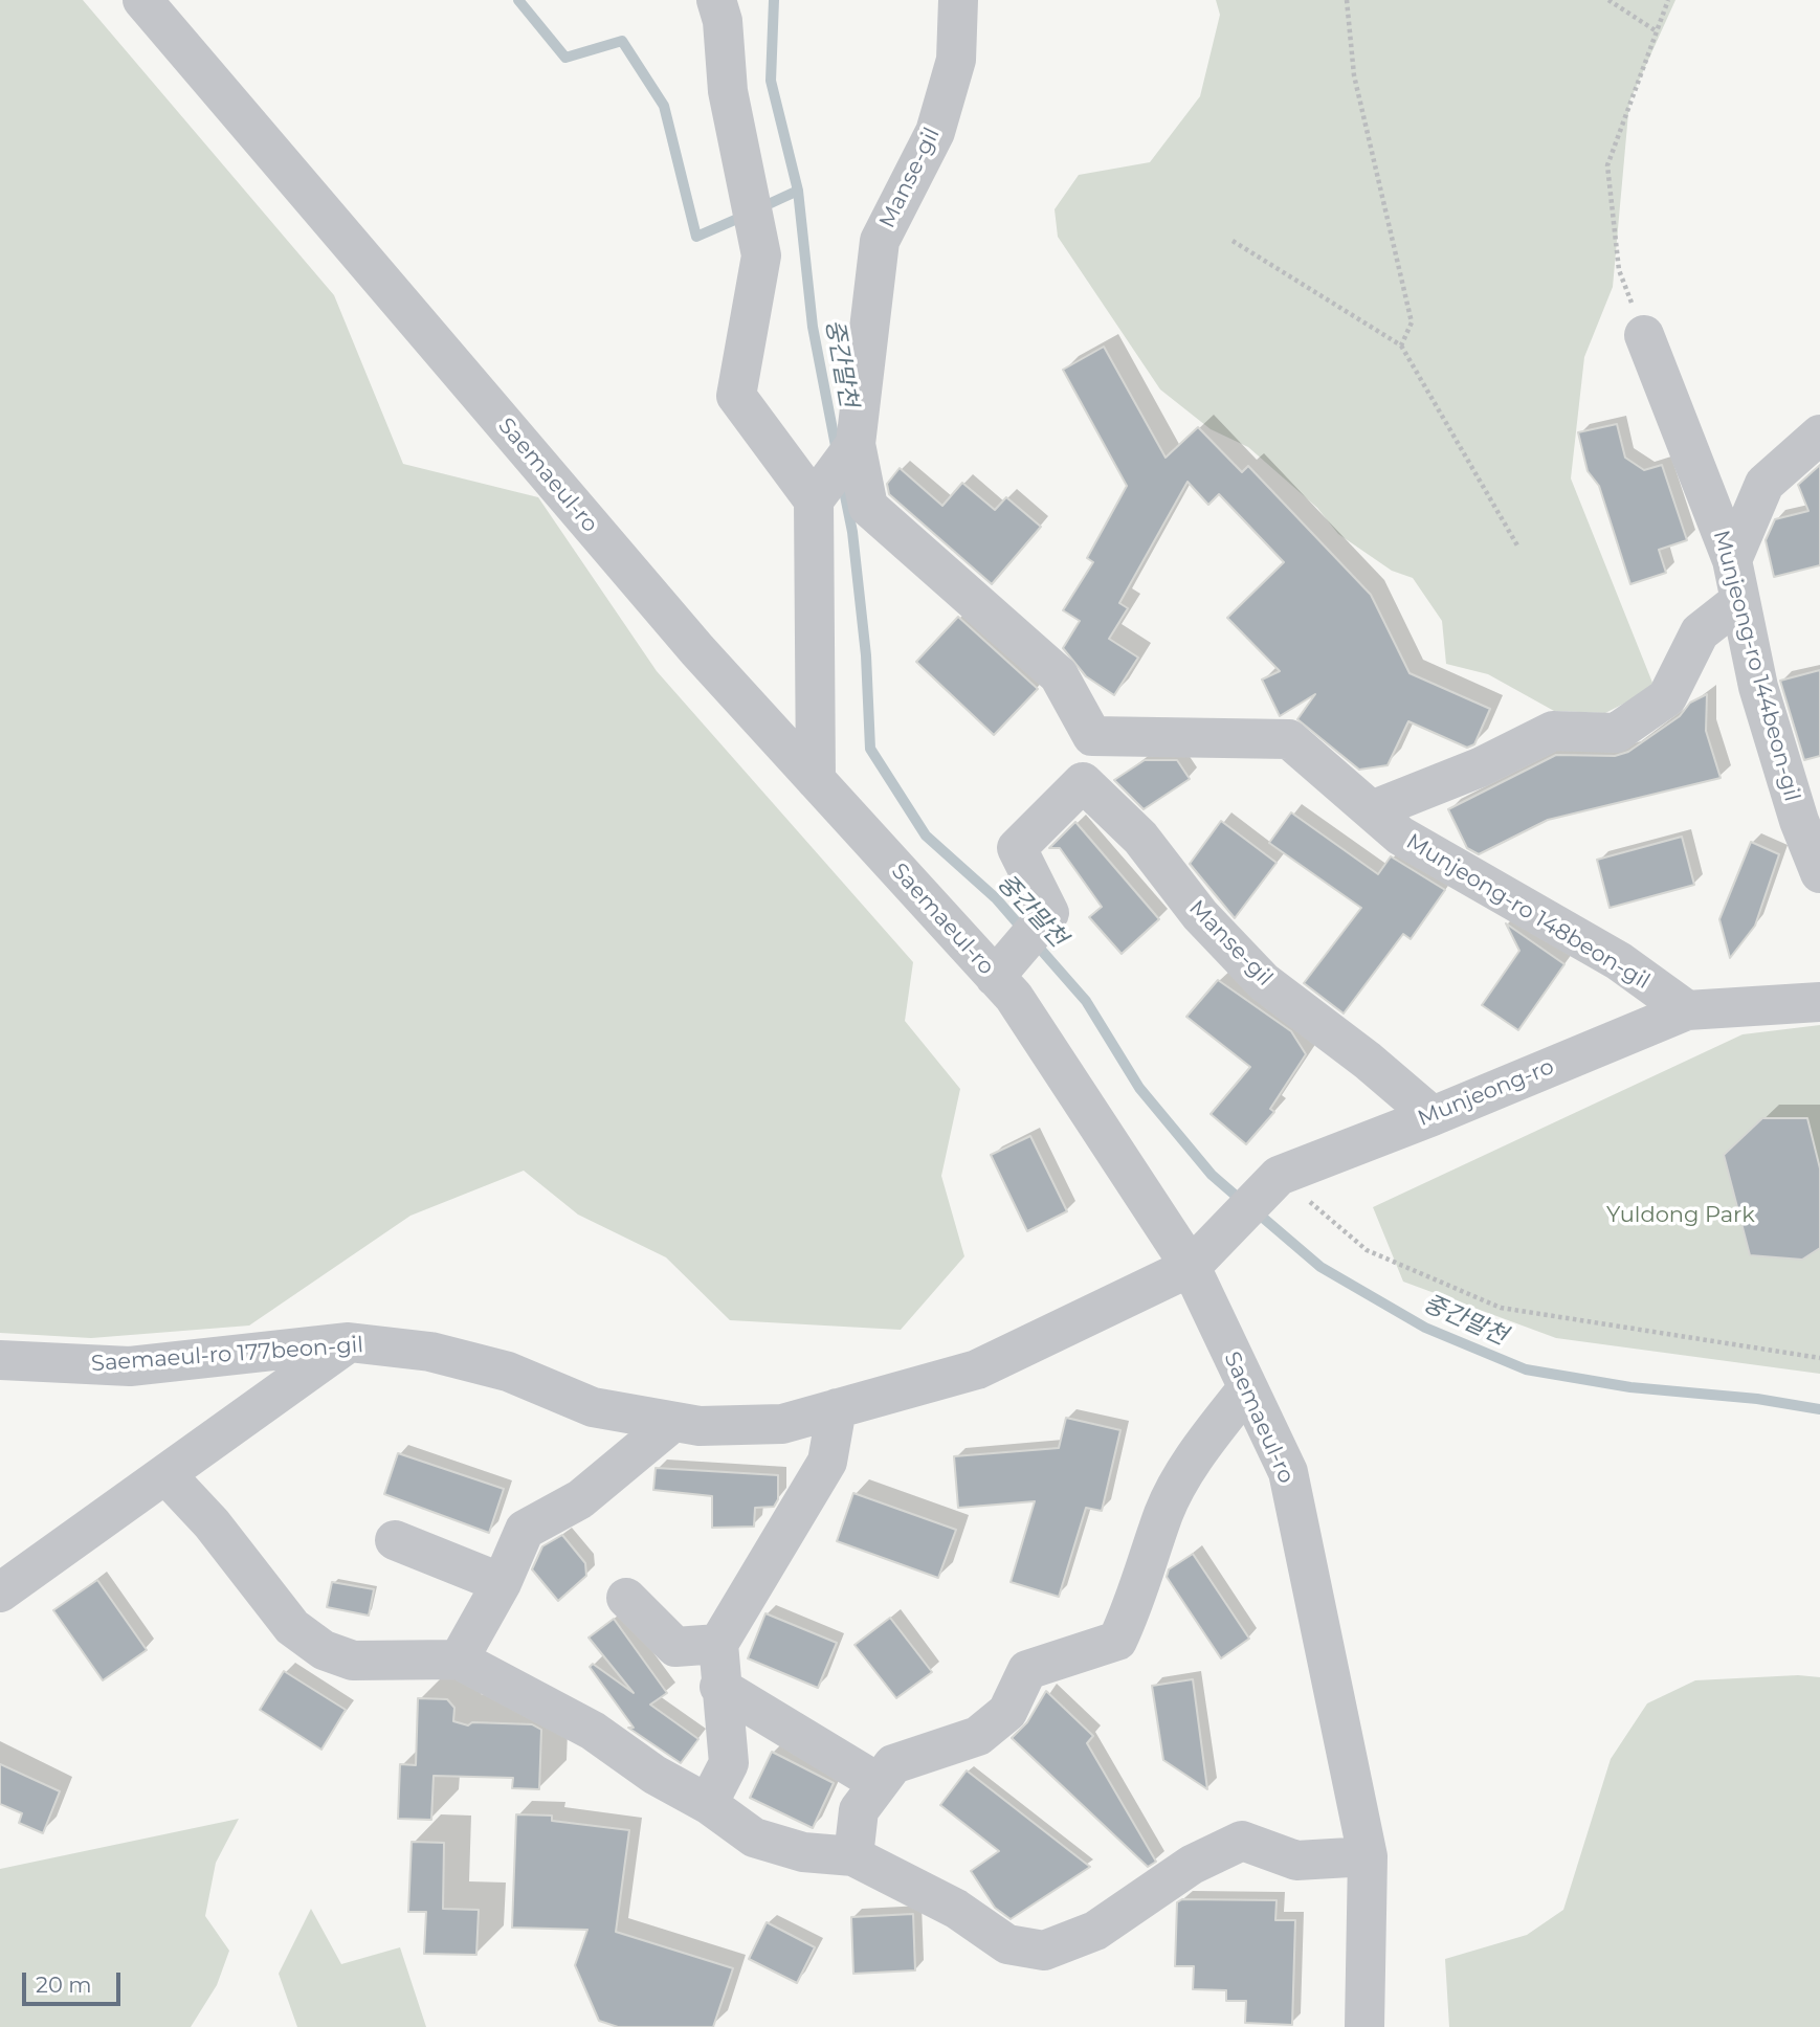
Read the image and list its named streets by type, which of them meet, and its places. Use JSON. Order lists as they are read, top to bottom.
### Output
{
  "streets": {
    "street": [
      "Manse-gil",
      "Saemaeul-ro",
      "Munjeong-ro 144beon-gil",
      "Munjeong-ro 148beon-gil",
      "Munjeong-ro",
      "Saemaeul-ro 177beon-gil"
    ]
  },
  "crossings": [
    ["Manse-gil", "Munjeong-ro"],
    ["Saemaeul-ro", "Munjeong-ro"],
    ["Saemaeul-ro", "Saemaeul-ro 177beon-gil"],
    ["Munjeong-ro 144beon-gil", "Munjeong-ro 148beon-gil"],
    ["Munjeong-ro 148beon-gil", "Munjeong-ro"],
    ["Munjeong-ro", "Saemaeul-ro 177beon-gil"]
  ],
  "water": ["중간말천"],
  "parks": ["Yuldong Park"],
  "scale_bar": "20 m"
}
